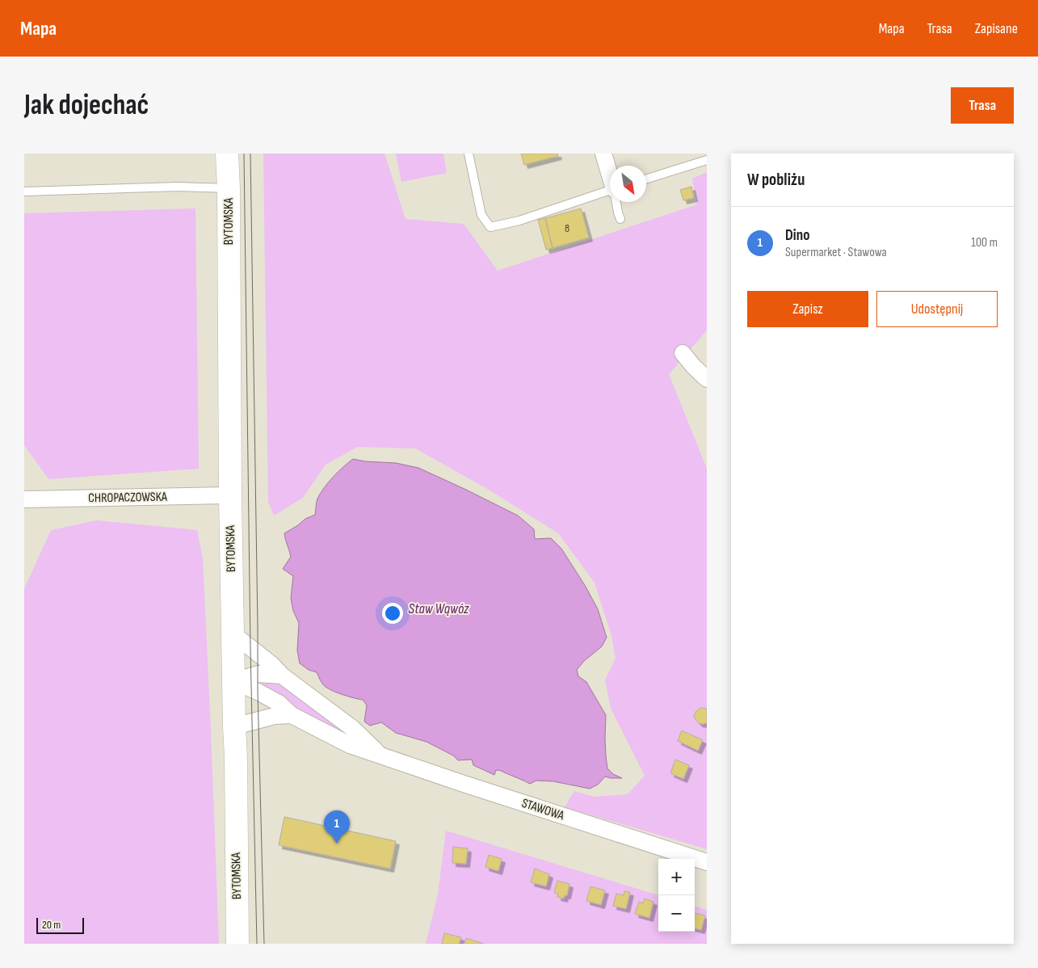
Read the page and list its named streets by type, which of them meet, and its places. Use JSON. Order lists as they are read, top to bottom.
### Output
{
  "streets": {
    "main road": ["BYTOMSKA"],
    "street": ["CHROPACZOWSKA", "STAWOWA"]
  },
  "crossings": [
    ["BYTOMSKA", "CHROPACZOWSKA"],
    ["BYTOMSKA", "STAWOWA"]
  ],
  "water": ["Staw Wąwóz"],
  "house_numbers": ["8"],
  "scale_bar": "20 m",
  "north": "bottom right",
  "page": {
    "header": "Mapa",
    "nav": ["Mapa", "Trasa", "Zapisane"],
    "buttons": [
      "Trasa",
      ["Zapisz", "Udostępnij"]
    ],
    "title": "Jak dojechać",
    "heading": "W pobliżu",
    "list": [
      {
        "mark": "1",
        "name": "Dino",
        "note": "Supermarket · Stawowa",
        "value": "100 m"
      }
    ],
    "pins": "1",
    "map_buttons": ["+", "−"],
    "scale": "20 m"
  }
}
